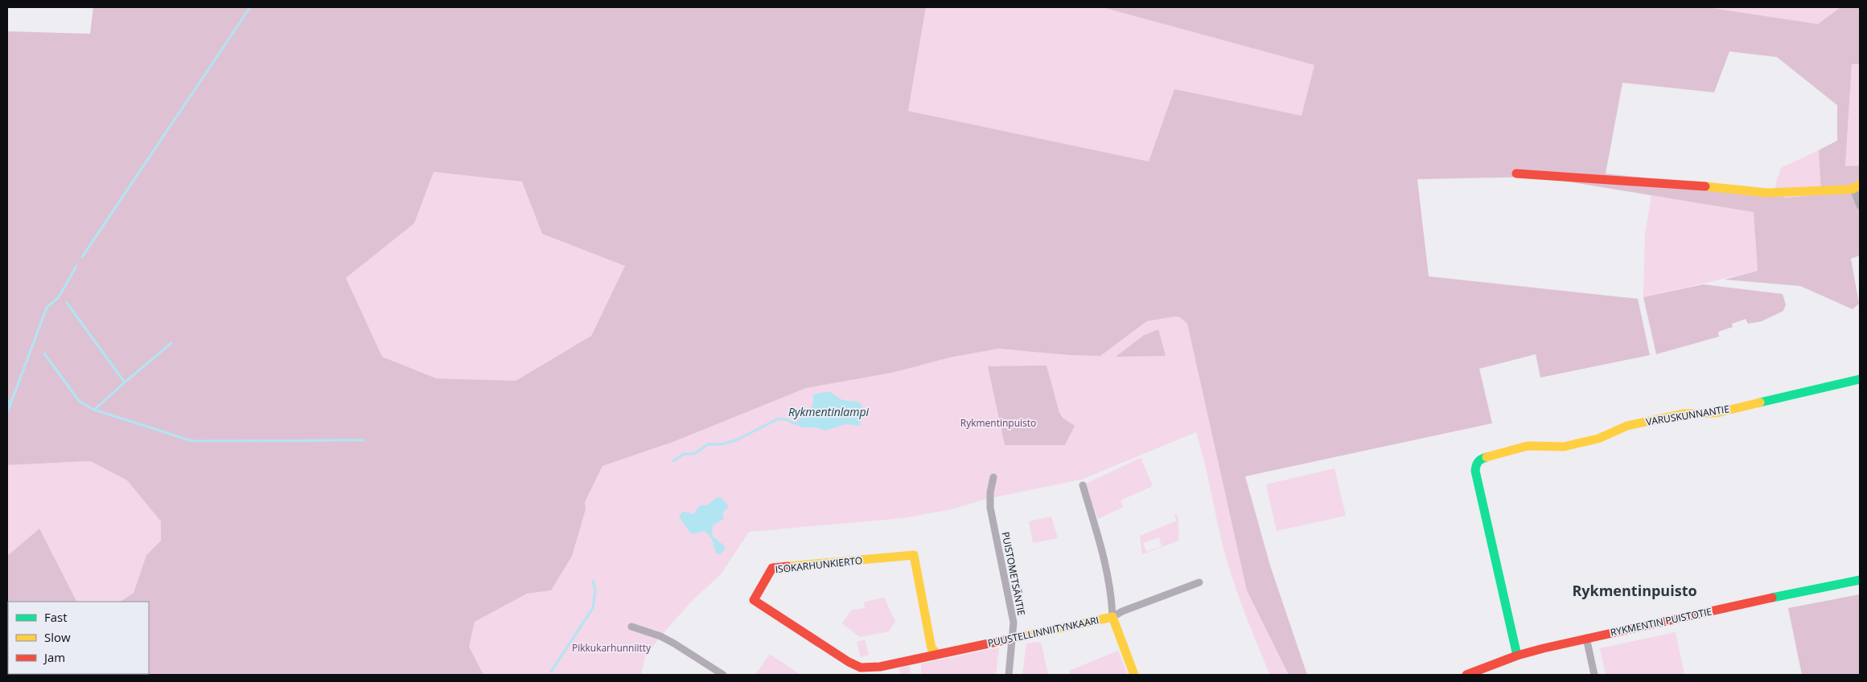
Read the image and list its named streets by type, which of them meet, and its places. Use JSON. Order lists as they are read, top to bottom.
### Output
{
  "streets": {
    "street": [
      "VARUSKUNNANTIE",
      "ISOKARHUNKIERTO",
      "PUISTOMETSÄNTIE",
      "RYKMENTIN PUISTOTIE",
      "PUUSTELLINNIITYNKAARI"
    ]
  },
  "crossings": [
    ["VARUSKUNNANTIE", "RYKMENTIN PUISTOTIE"],
    ["ISOKARHUNKIERTO", "PUUSTELLINNIITYNKAARI"],
    ["PUISTOMETSÄNTIE", "PUUSTELLINNIITYNKAARI"]
  ],
  "districts": ["Rykmentinpuisto"],
  "water": ["Rykmentinlampi"],
  "parks": ["Rykmentinpuisto", "Pikkukarhunniitty"],
  "legend": ["Fast", "Slow", "Jam"]
}
